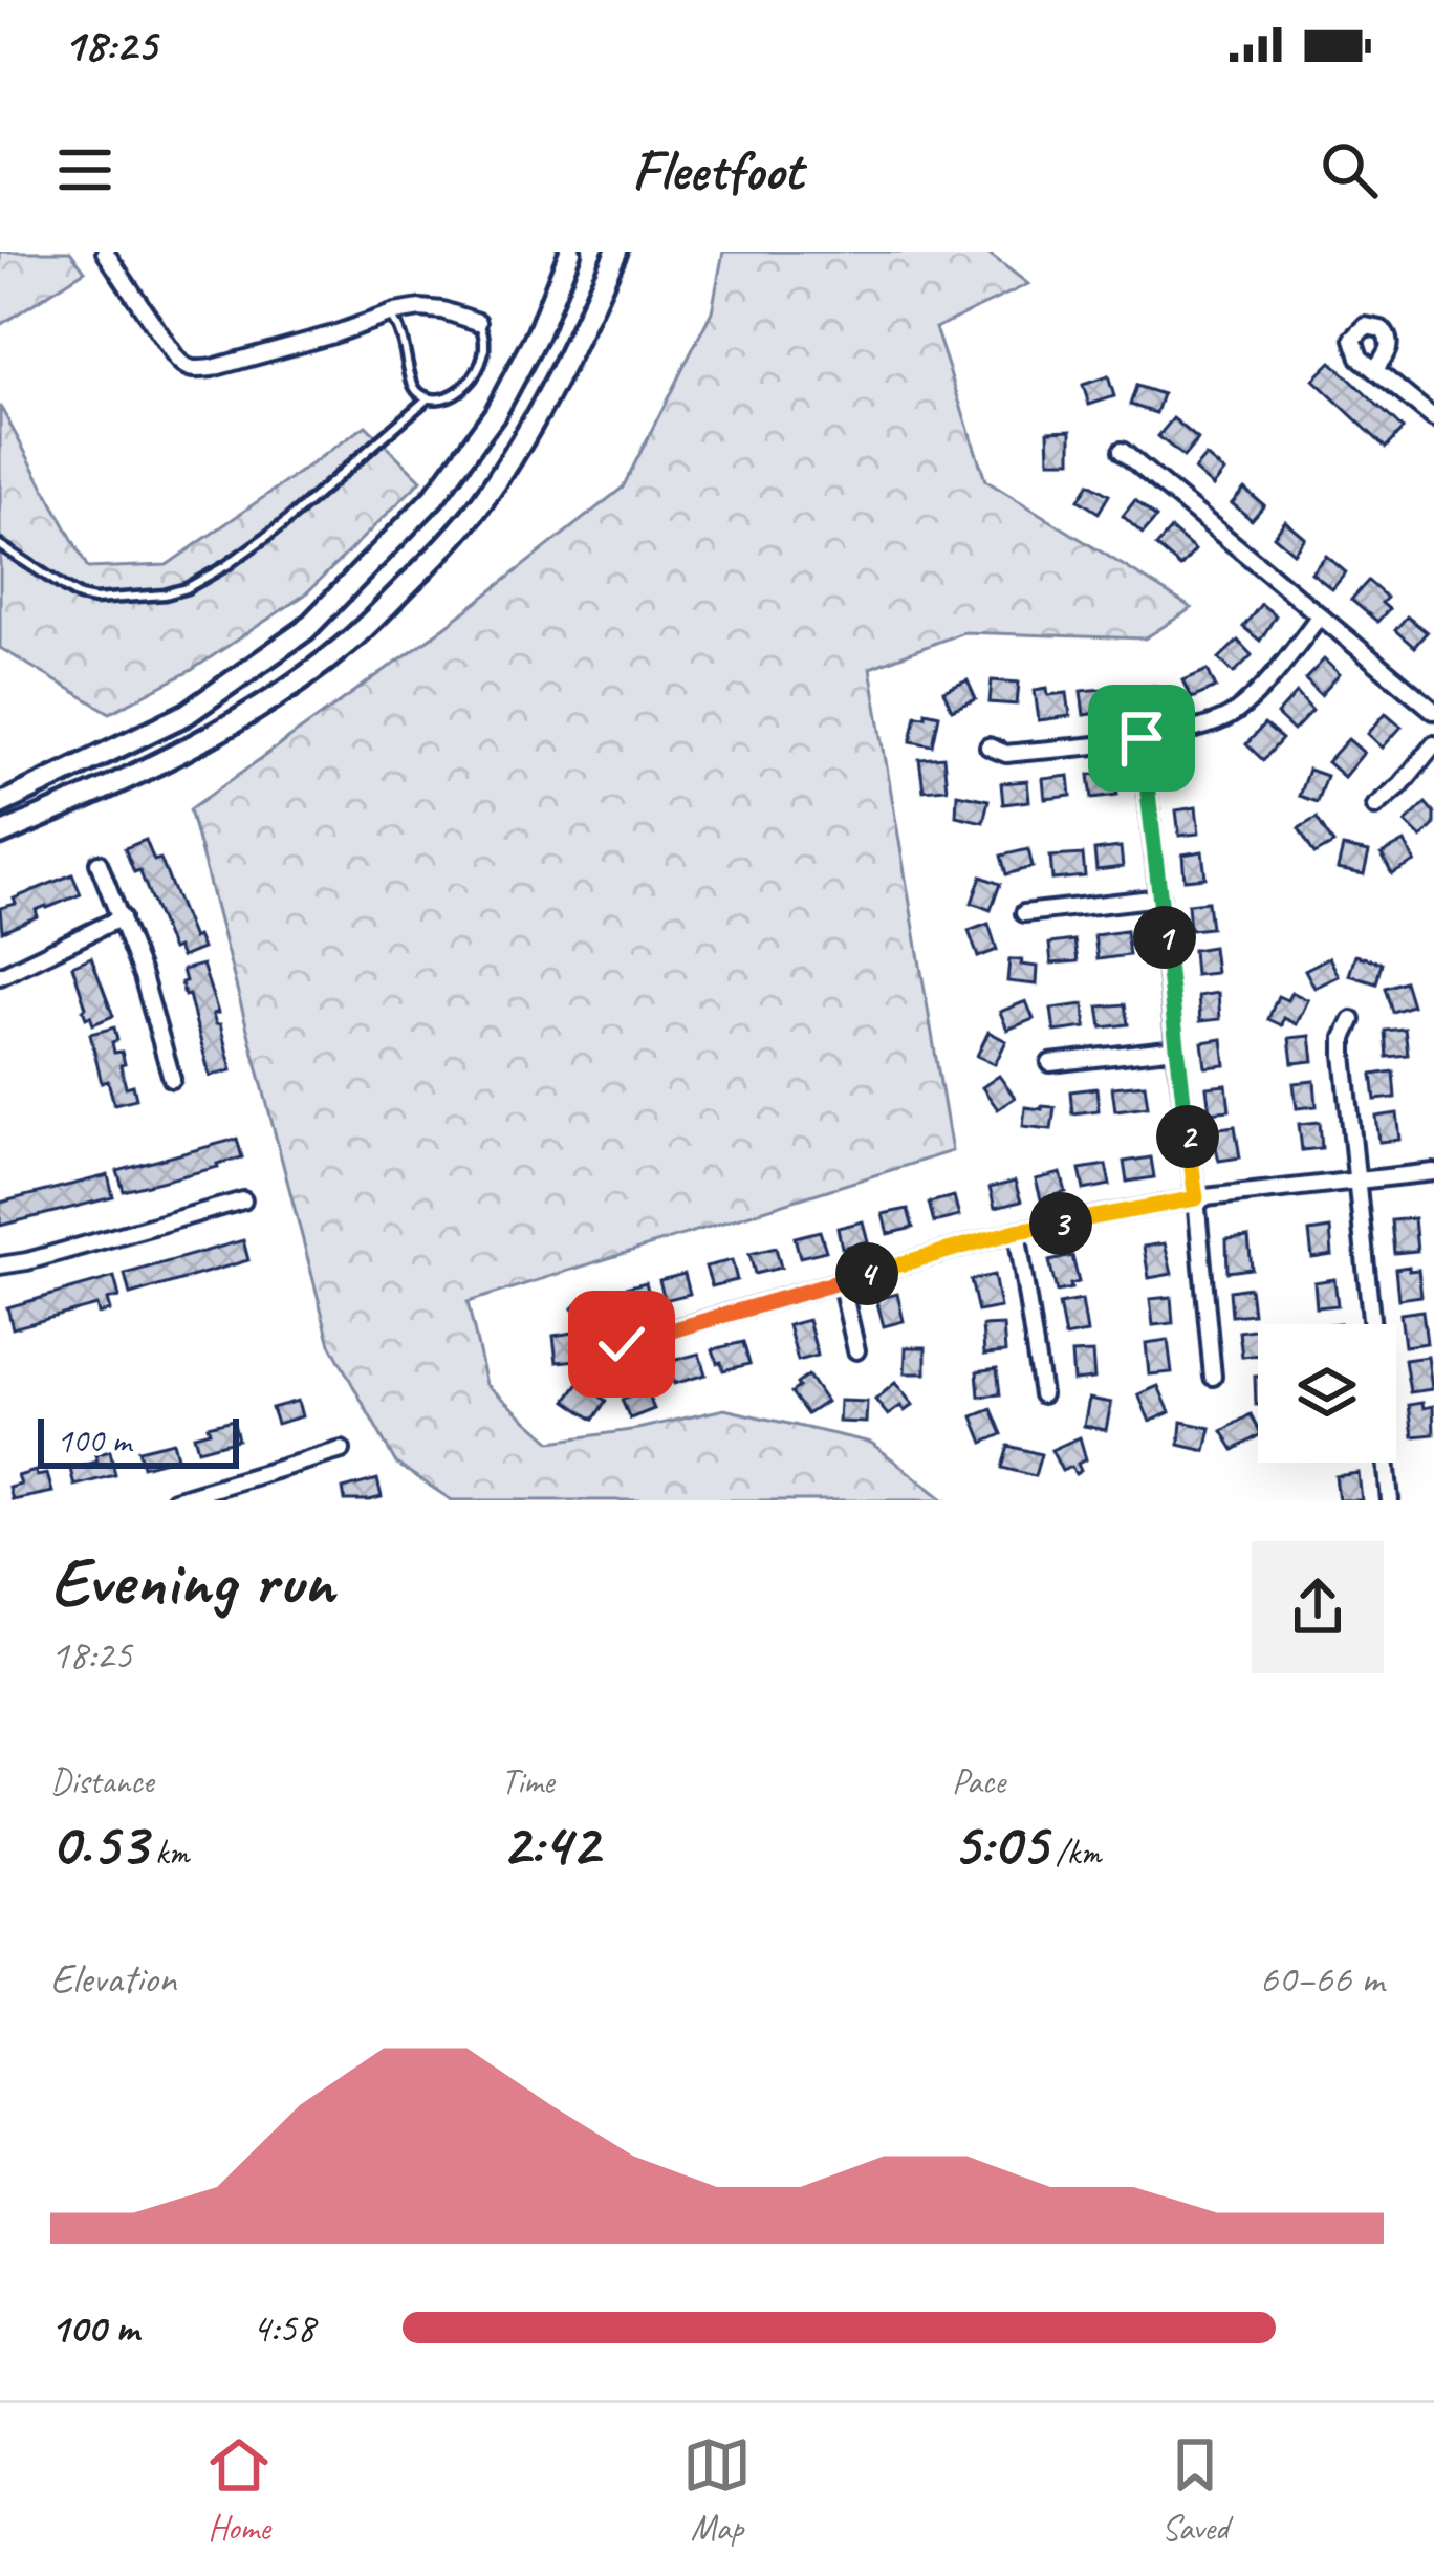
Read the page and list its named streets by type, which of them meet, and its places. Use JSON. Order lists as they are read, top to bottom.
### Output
{
  "scale_bar": "100 m",
  "page": {
    "status": "18:25",
    "header": "Fleetfoot",
    "pins": [
      "1",
      "2",
      "3",
      "4"
    ],
    "scale": "100 m",
    "heading": ["Evening run", "18:25"],
    "stats": [
      ["Distance", "0.53 km"],
      ["Time", "2:42"],
      ["Pace", "5:05 /km"]
    ],
    "chart": ["Elevation", "60–66 m"],
    "list": [
      {
        "name": "100 m",
        "note": "4:58"
      }
    ],
    "tabs": ["Home", "Map", "Saved"]
  }
}
